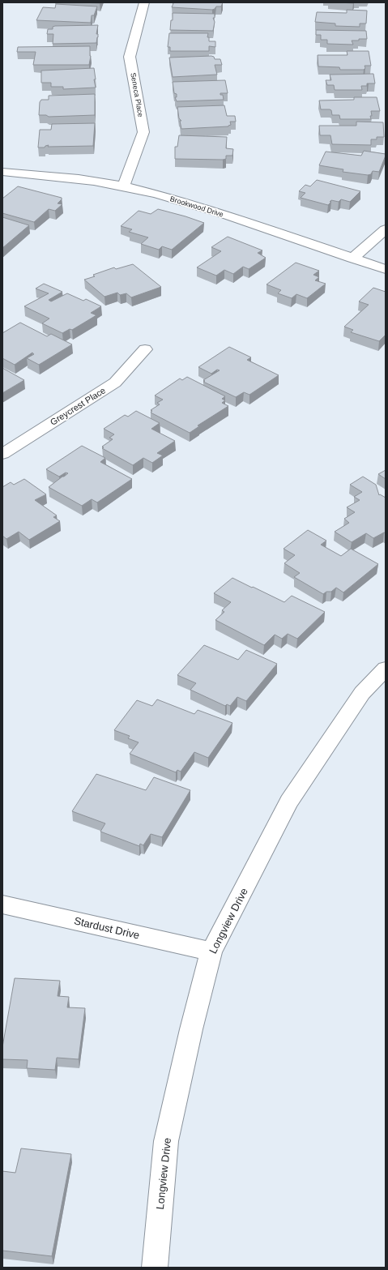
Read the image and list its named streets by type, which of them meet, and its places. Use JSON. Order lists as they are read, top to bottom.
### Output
{
  "streets": {
    "street": [
      "Seneca Place",
      "Brookwood Drive",
      "Greycrest Place",
      "Longview Drive",
      "Stardust Drive"
    ]
  },
  "crossings": [
    ["Seneca Place", "Brookwood Drive"],
    ["Longview Drive", "Stardust Drive"]
  ]
}
